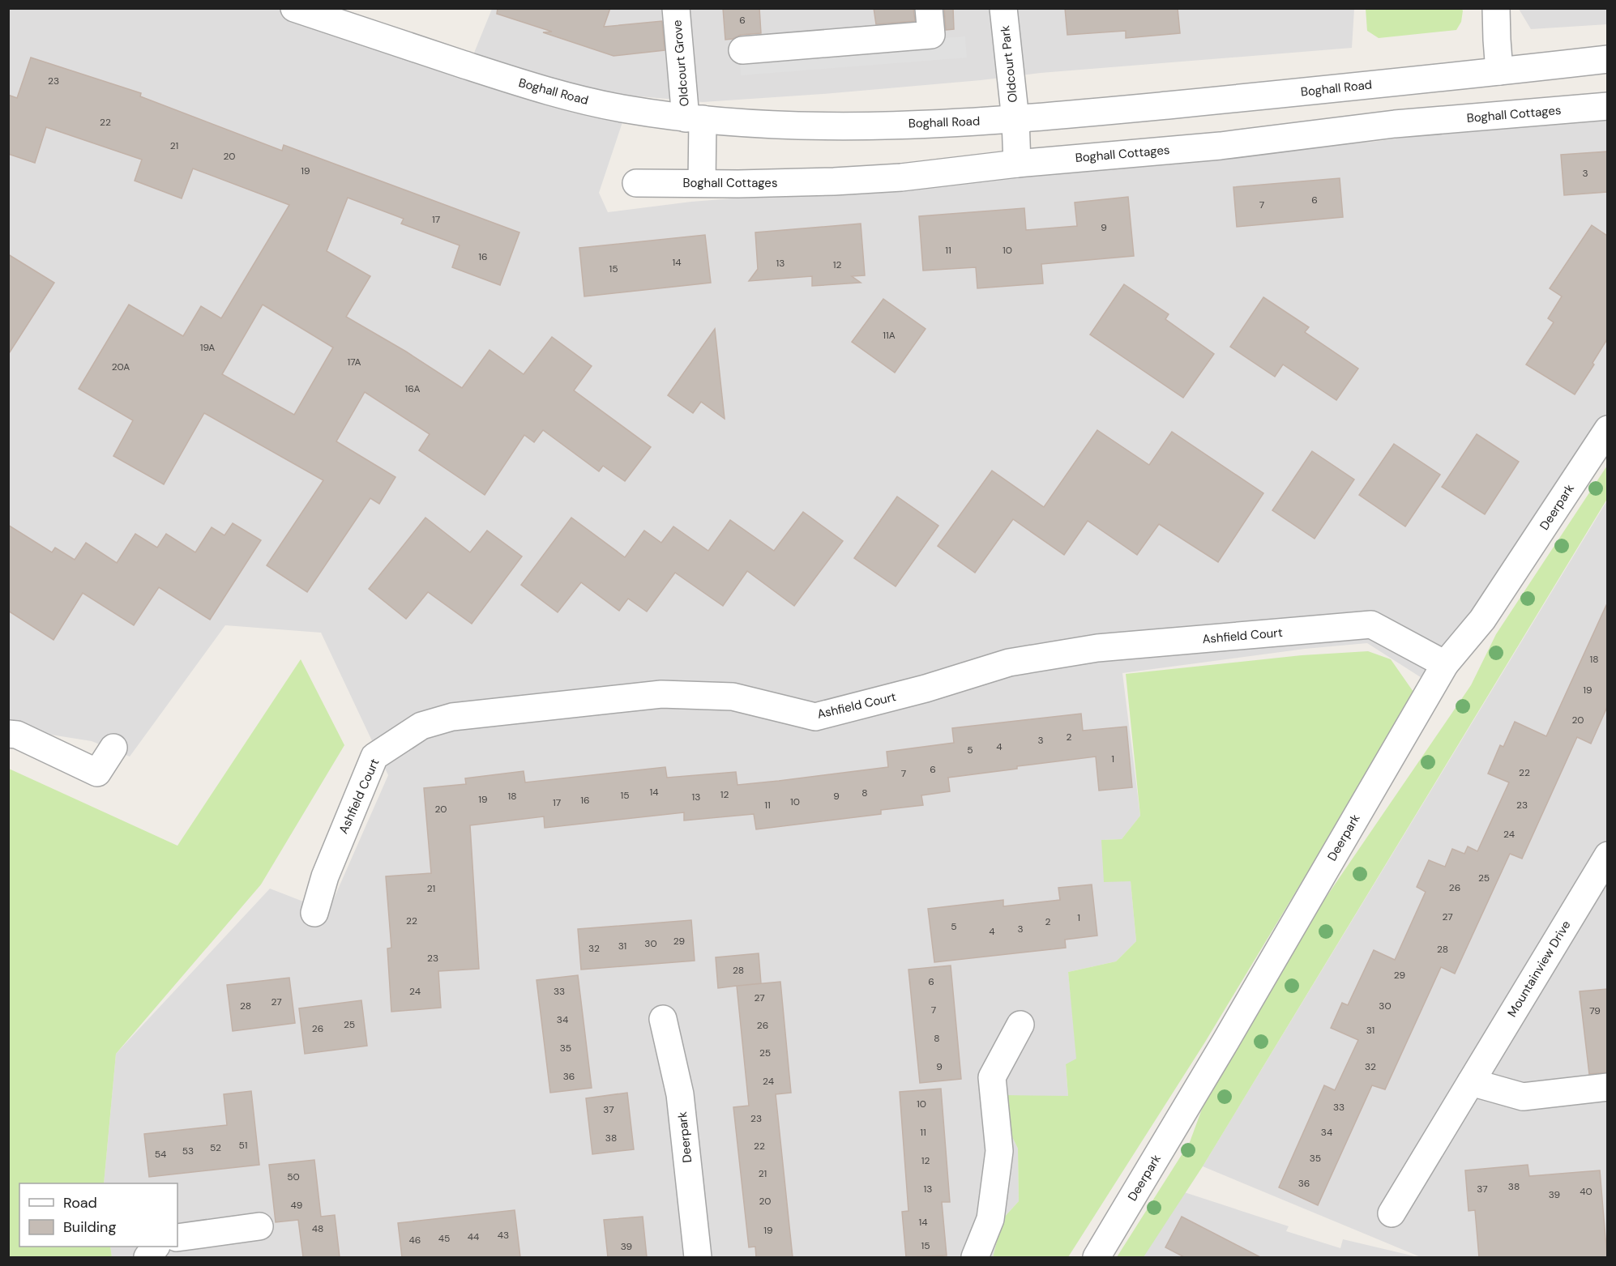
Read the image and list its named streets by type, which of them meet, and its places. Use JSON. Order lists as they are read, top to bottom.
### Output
{
  "streets": {
    "street": [
      "Oldcourt Grove",
      "Oldcourt Park",
      "Boghall Road",
      "Boghall Cottages",
      "Deerpark",
      "Ashfield Court",
      "Mountainview Drive"
    ]
  },
  "crossings": [
    ["Oldcourt Grove", "Boghall Road"],
    ["Oldcourt Grove", "Boghall Cottages"],
    ["Oldcourt Park", "Boghall Road"],
    ["Oldcourt Park", "Boghall Cottages"],
    ["Deerpark", "Ashfield Court"]
  ],
  "house_numbers": [
    "6",
    "23",
    "22",
    "21",
    "20",
    "19",
    "3",
    "6",
    "7",
    "17",
    "9",
    "11",
    "10",
    "16",
    "14",
    "13",
    "12",
    "15",
    "11A",
    "19A",
    "17A",
    "20A",
    "16A",
    "18",
    "19",
    "20",
    "2",
    "3",
    "4",
    "5",
    "1",
    "6",
    "22",
    "7",
    "14",
    "8",
    "12",
    "15",
    "18",
    "9",
    "13",
    "19",
    "16",
    "10",
    "17",
    "11",
    "23",
    "20",
    "24",
    "25",
    "26",
    "21",
    "27",
    "1",
    "22",
    "2",
    "5",
    "3",
    "4",
    "29",
    "30",
    "31",
    "32",
    "28",
    "23",
    "28",
    "29",
    "6",
    "24",
    "33",
    "27",
    "27",
    "28",
    "30",
    "7",
    "79",
    "34",
    "25",
    "26",
    "26",
    "31",
    "8",
    "35",
    "25",
    "9",
    "32",
    "36",
    "24",
    "10",
    "33",
    "37",
    "23",
    "11",
    "34",
    "38",
    "51",
    "22",
    "52",
    "53",
    "54",
    "35",
    "12",
    "21",
    "50",
    "36",
    "38",
    "13",
    "37",
    "40",
    "39",
    "20",
    "49",
    "14",
    "48",
    "19",
    "43",
    "44",
    "45",
    "46",
    "15",
    "39"
  ],
  "legend": ["Road", "Building"]
}
